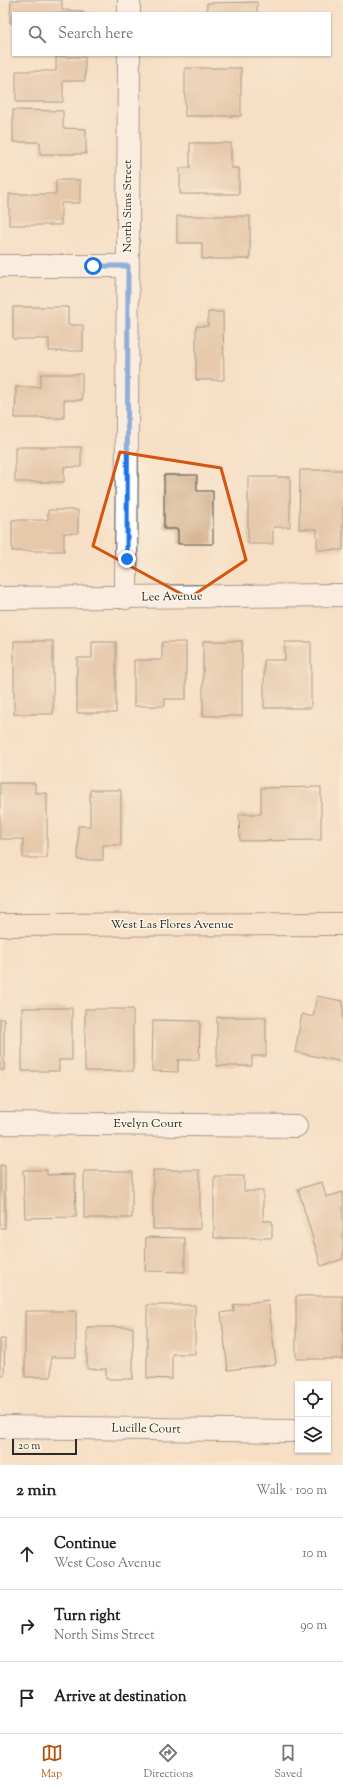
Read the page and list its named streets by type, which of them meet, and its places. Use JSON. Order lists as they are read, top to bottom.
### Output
{
  "streets": {
    "street": [
      "North Sims Street",
      "Lee Avenue",
      "West Las Flores Avenue",
      "Evelyn Court",
      "Lucille Court"
    ]
  },
  "crossings": [
    ["North Sims Street", "Lee Avenue"]
  ],
  "scale_bar": "20 m",
  "page": {
    "search": "Search here",
    "scale": "20 m",
    "heading": ["2 min", "Walk · 100 m"],
    "list": [
      ["Continue", "West Coso Avenue", "10 m"],
      ["Turn right", "North Sims Street", "90 m"],
      "Arrive at destination"
    ],
    "nav": ["Map", "Directions", "Saved"]
  }
}
